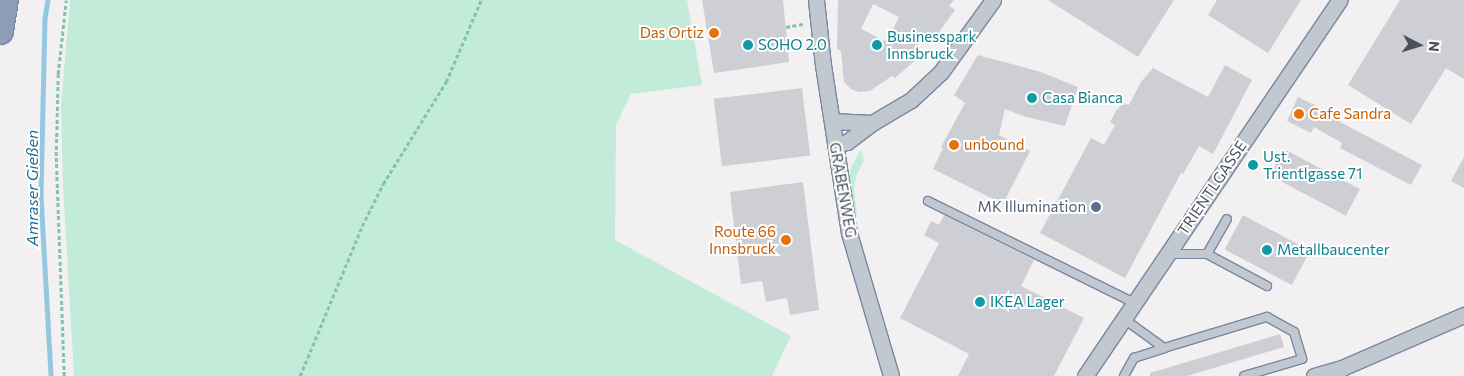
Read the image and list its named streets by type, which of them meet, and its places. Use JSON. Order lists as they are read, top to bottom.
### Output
{
  "streets": {
    "street": ["TRIENTLGASSE", "GRABENWEG"]
  },
  "water": ["Amraser Gießen"],
  "places": [
    "Das Ortiz",
    "SOHO 2.0",
    "Businesspark Innsbruck",
    "Casa Bianca",
    "Cafe Sandra",
    "unbound",
    "Ust. Trientlgasse 71",
    "MK Illumination",
    "Route 66 Innsbruck",
    "Metallbaucenter",
    "IKEA Lager"
  ],
  "north": "right"
}
